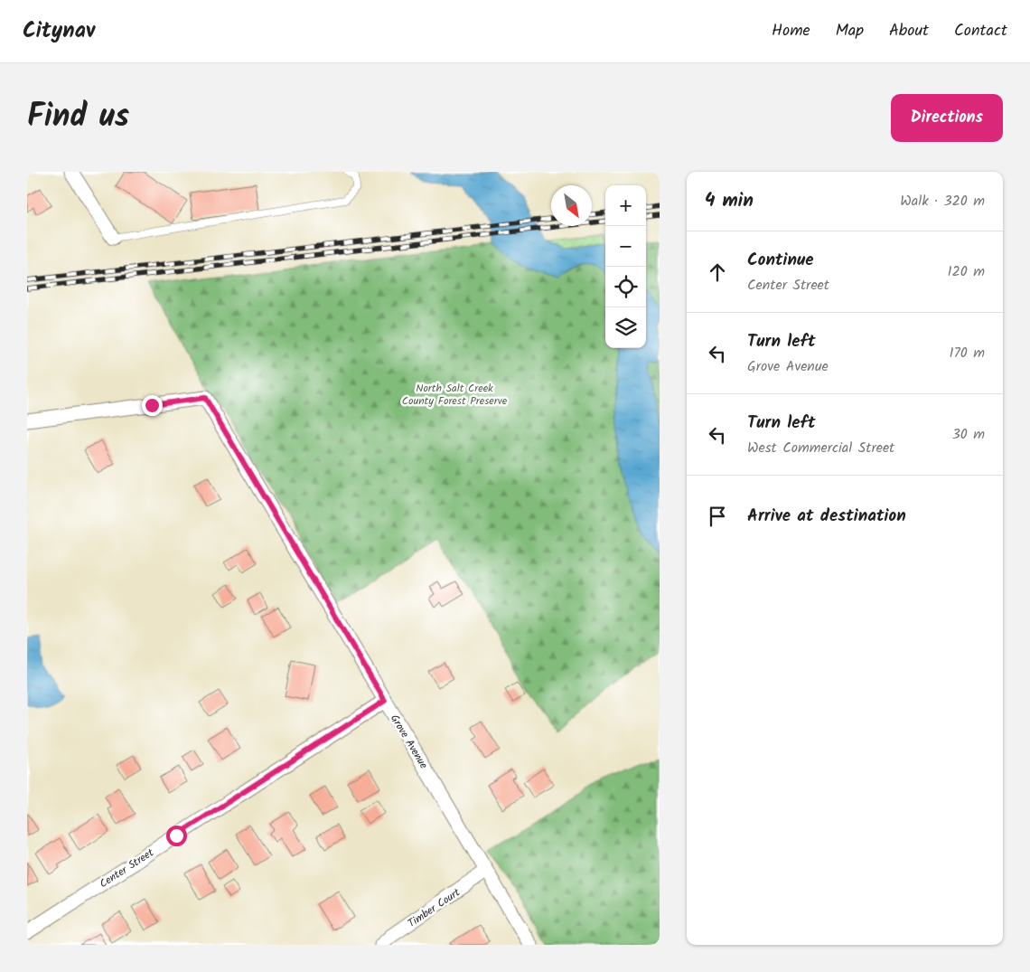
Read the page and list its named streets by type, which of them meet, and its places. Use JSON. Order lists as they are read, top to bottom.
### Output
{
  "streets": {
    "street": ["Grove Avenue", "Center Street", "Timber Court"]
  },
  "crossings": [
    ["Grove Avenue", "Center Street"],
    ["Grove Avenue", "Timber Court"]
  ],
  "parks": ["North Salt Creek County Forest Preserve"],
  "north": "bottom right",
  "page": {
    "header": "Citynav",
    "nav": [
      "Home",
      "Map",
      "About",
      "Contact"
    ],
    "title": "Find us",
    "buttons": "Directions",
    "heading": ["4 min", "Walk · 320 m"],
    "map_buttons": ["+", "−"],
    "list": [
      ["Continue", "Center Street", "120 m"],
      ["Turn left", "Grove Avenue", "170 m"],
      ["Turn left", "West Commercial Street", "30 m"],
      "Arrive at destination"
    ]
  }
}
